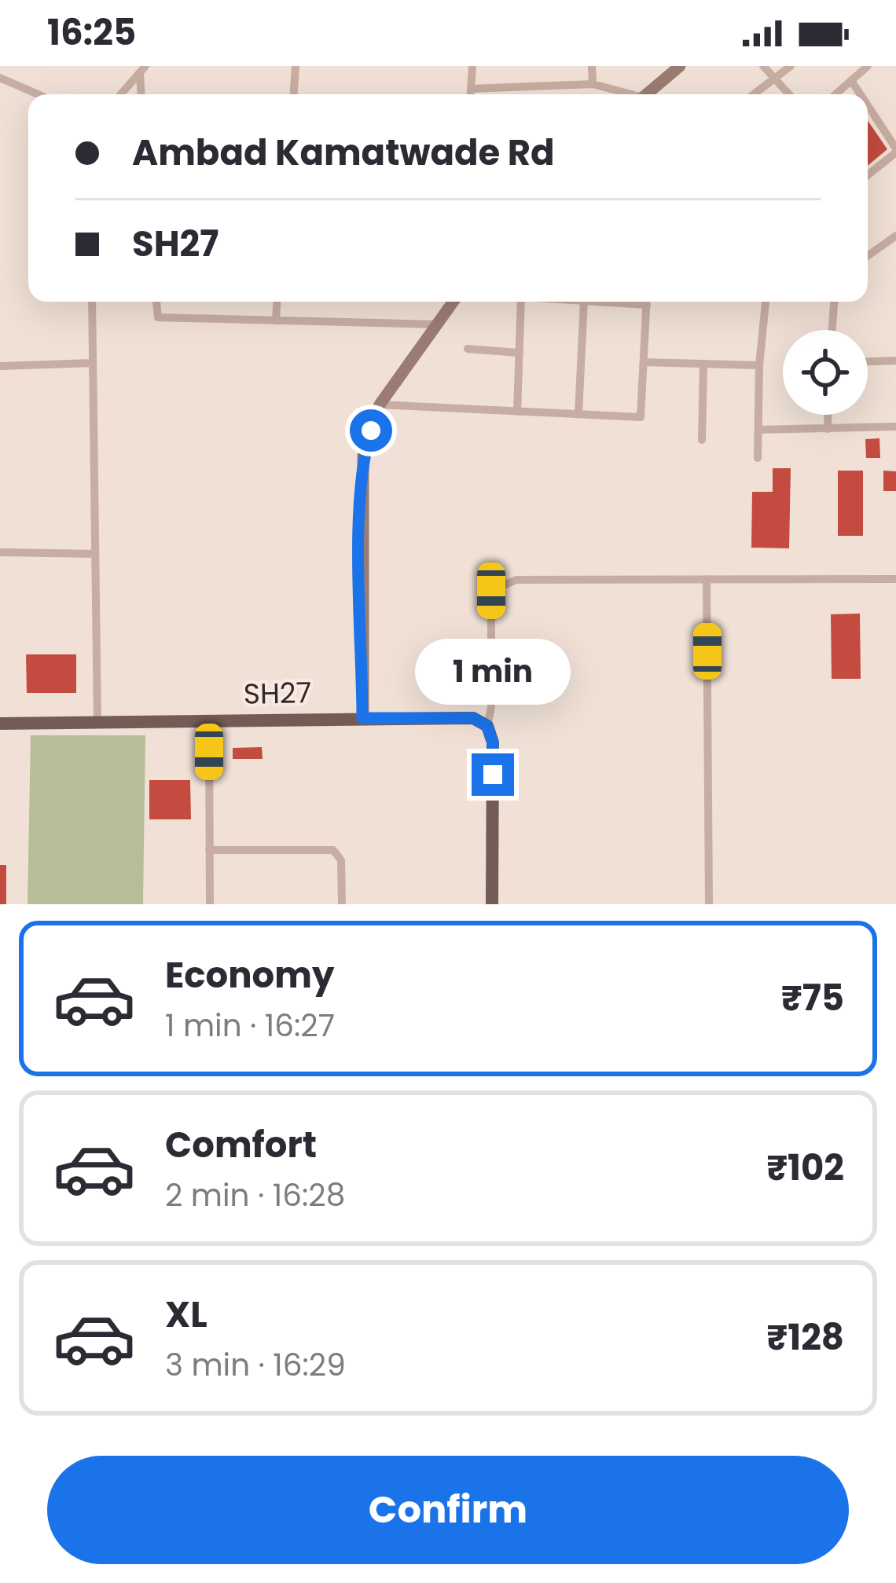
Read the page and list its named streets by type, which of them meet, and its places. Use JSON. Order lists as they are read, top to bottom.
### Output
{
  "streets": {
    "main road": ["SH27"]
  },
  "page": {
    "status": "16:25",
    "banner": ["Ambad Kamatwade Rd", "SH27"],
    "bubble": "1 min",
    "list": [
      {
        "name": "Economy",
        "note": "1 min · 16:27",
        "value": "₹75"
      },
      {
        "name": "Comfort",
        "note": "2 min · 16:28",
        "value": "₹102"
      },
      {
        "name": "XL",
        "note": "3 min · 16:29",
        "value": "₹128"
      }
    ],
    "buttons": "Confirm"
  }
}
